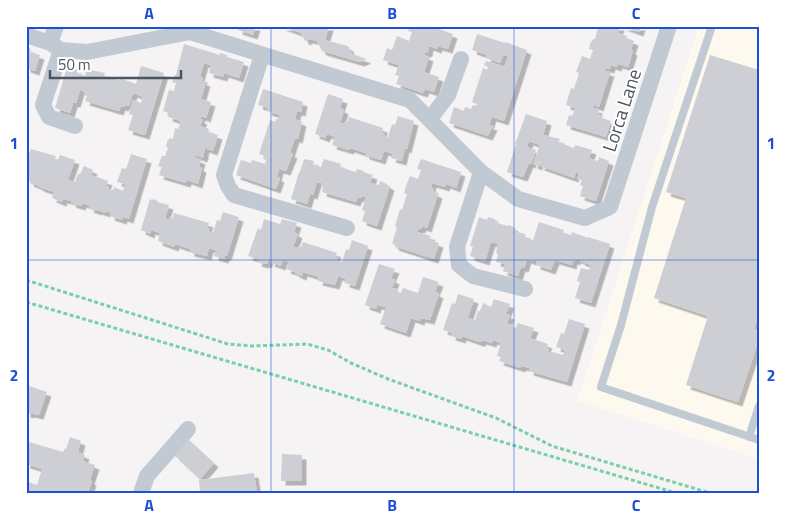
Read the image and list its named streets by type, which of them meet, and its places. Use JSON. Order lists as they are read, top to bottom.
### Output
{
  "streets": {
    "street": ["Lorca Lane"]
  },
  "scale_bar": "50 m",
  "grid": {
    "columns": ["A", "B", "C"],
    "rows": ["1", "2"]
  }
}
